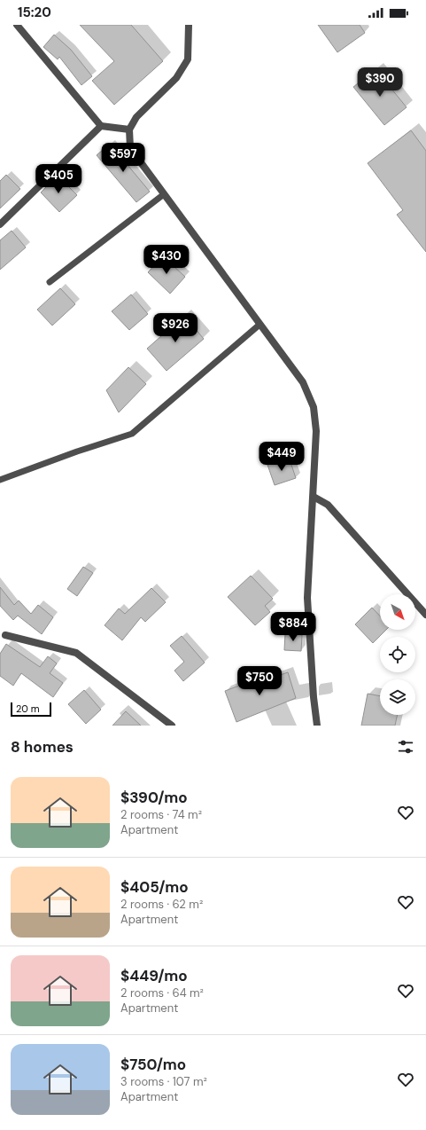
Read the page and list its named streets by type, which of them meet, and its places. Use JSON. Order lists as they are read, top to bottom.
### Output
{
  "scale_bar": "20 m",
  "north": "bottom right",
  "page": {
    "status": "15:20",
    "price": [
      "$390",
      "$597",
      "$405",
      "$430",
      "$926",
      "$449",
      "$884",
      "$750"
    ],
    "scale": "20 m",
    "heading": "8 homes",
    "list": [
      {
        "name": "$390/mo",
        "note": "2 rooms · 74 m² · Apartment"
      },
      {
        "name": "$405/mo",
        "note": "2 rooms · 62 m² · Apartment"
      },
      {
        "name": "$449/mo",
        "note": "2 rooms · 64 m² · Apartment"
      },
      {
        "name": "$750/mo",
        "note": "3 rooms · 107 m² · Apartment"
      }
    ]
  }
}
